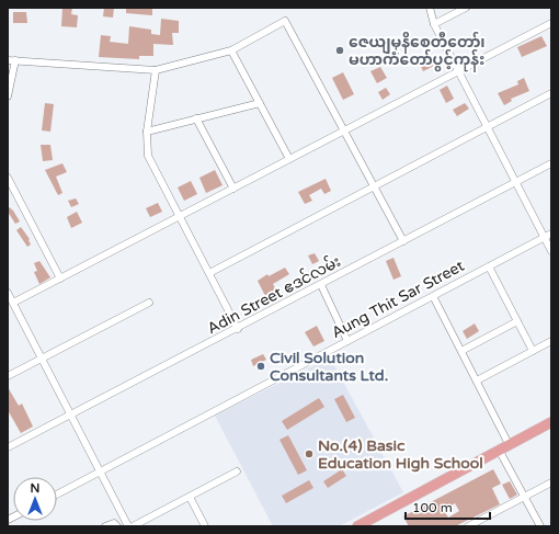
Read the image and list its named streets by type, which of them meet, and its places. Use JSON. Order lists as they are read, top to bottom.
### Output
{
  "streets": {
    "street": ["Adin Street ဧဒင်လမ်း", "Aung Thit Sar Street"]
  },
  "places": ["ဇေယျမုနိစေတီတော်၊ မဟာကံတော်ပွင့်ကုန်း", "Civil Solution Consultants Ltd.", "No.(4) Basic Education High School"],
  "scale_bar": "100 m",
  "north": "top"
}
